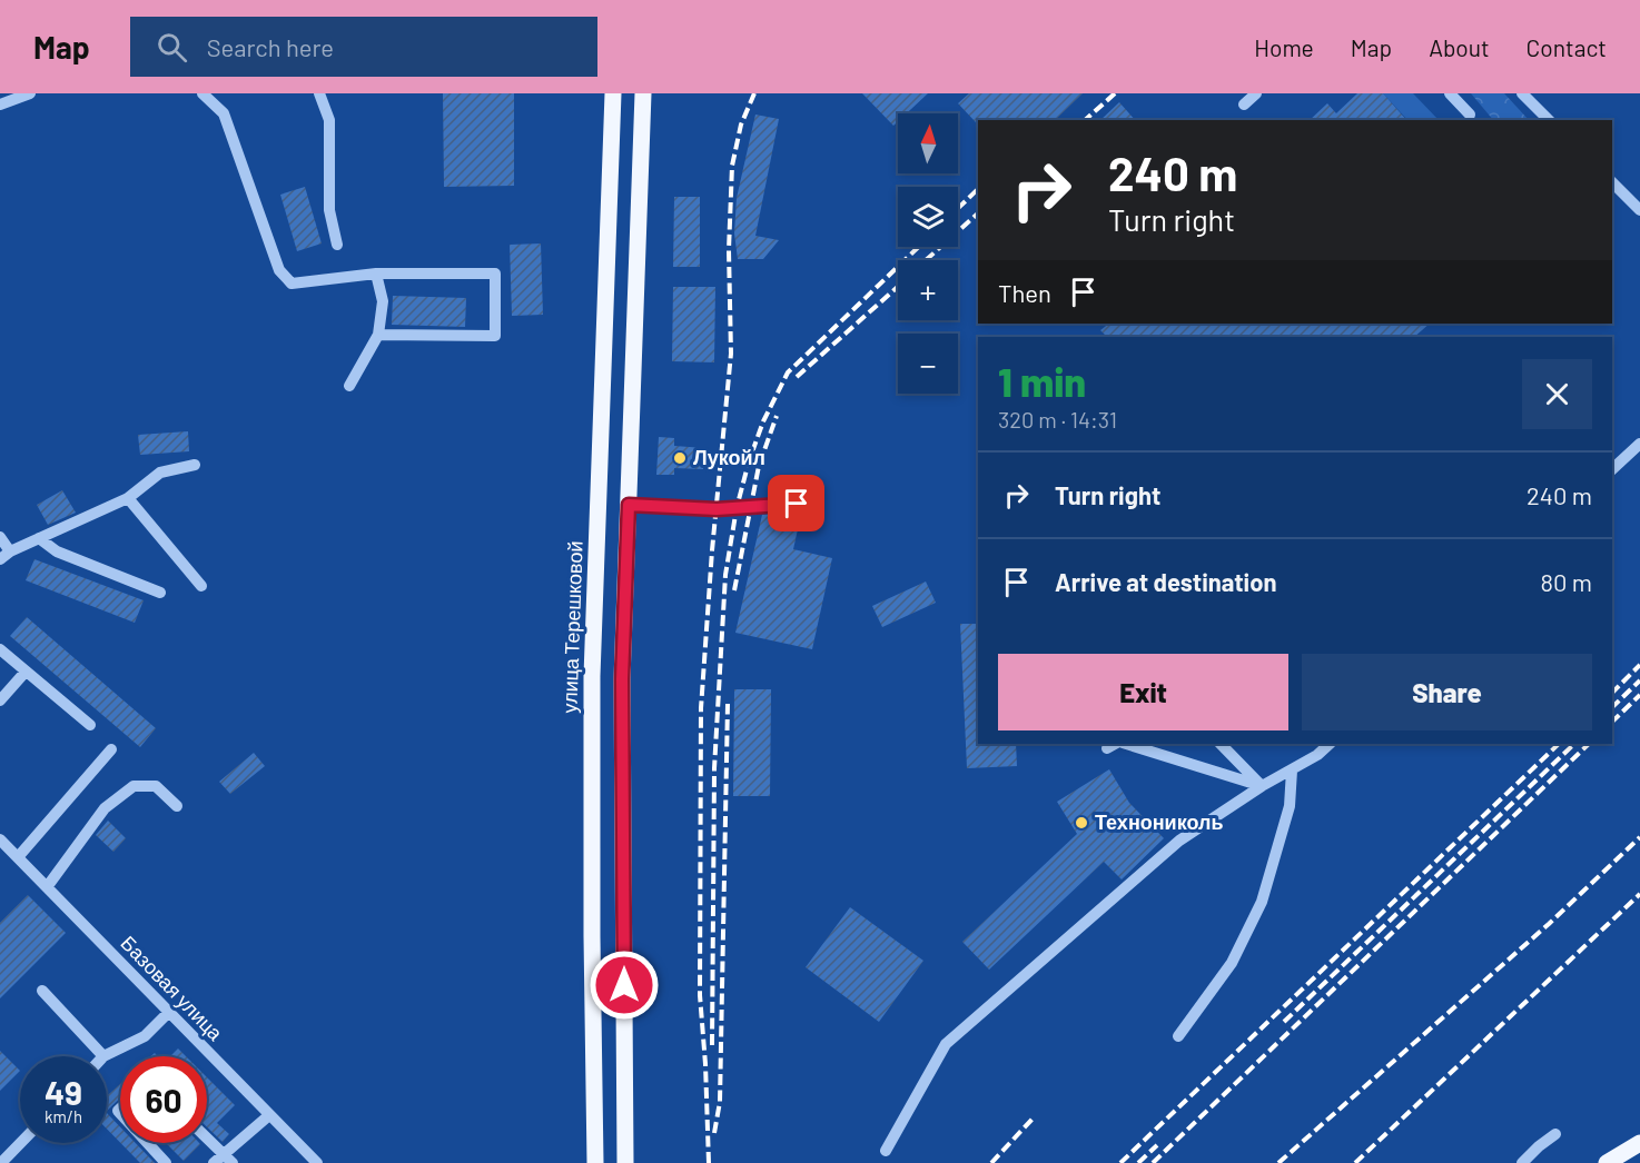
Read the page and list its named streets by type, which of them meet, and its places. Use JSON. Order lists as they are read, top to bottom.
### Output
{
  "streets": {
    "main road": ["улица Терешковой"],
    "street": ["Базовая улица"]
  },
  "places": ["Лукойл", "Технониколь"],
  "north": "top",
  "page": {
    "header": "Map",
    "search": "Search here",
    "nav": [
      "Home",
      "Map",
      "About",
      "Contact"
    ],
    "map_buttons": ["+", "−"],
    "turn": ["240 m", "Turn right"],
    "then": "Then",
    "heading": ["1 min", "320 m · 14:31"],
    "list": [
      {
        "name": "Turn right",
        "value": "240 m"
      },
      {
        "name": "Arrive at destination",
        "value": "80 m"
      }
    ],
    "buttons": ["Exit", "Share"],
    "speed": "49 km/h",
    "limit": "60"
  }
}
